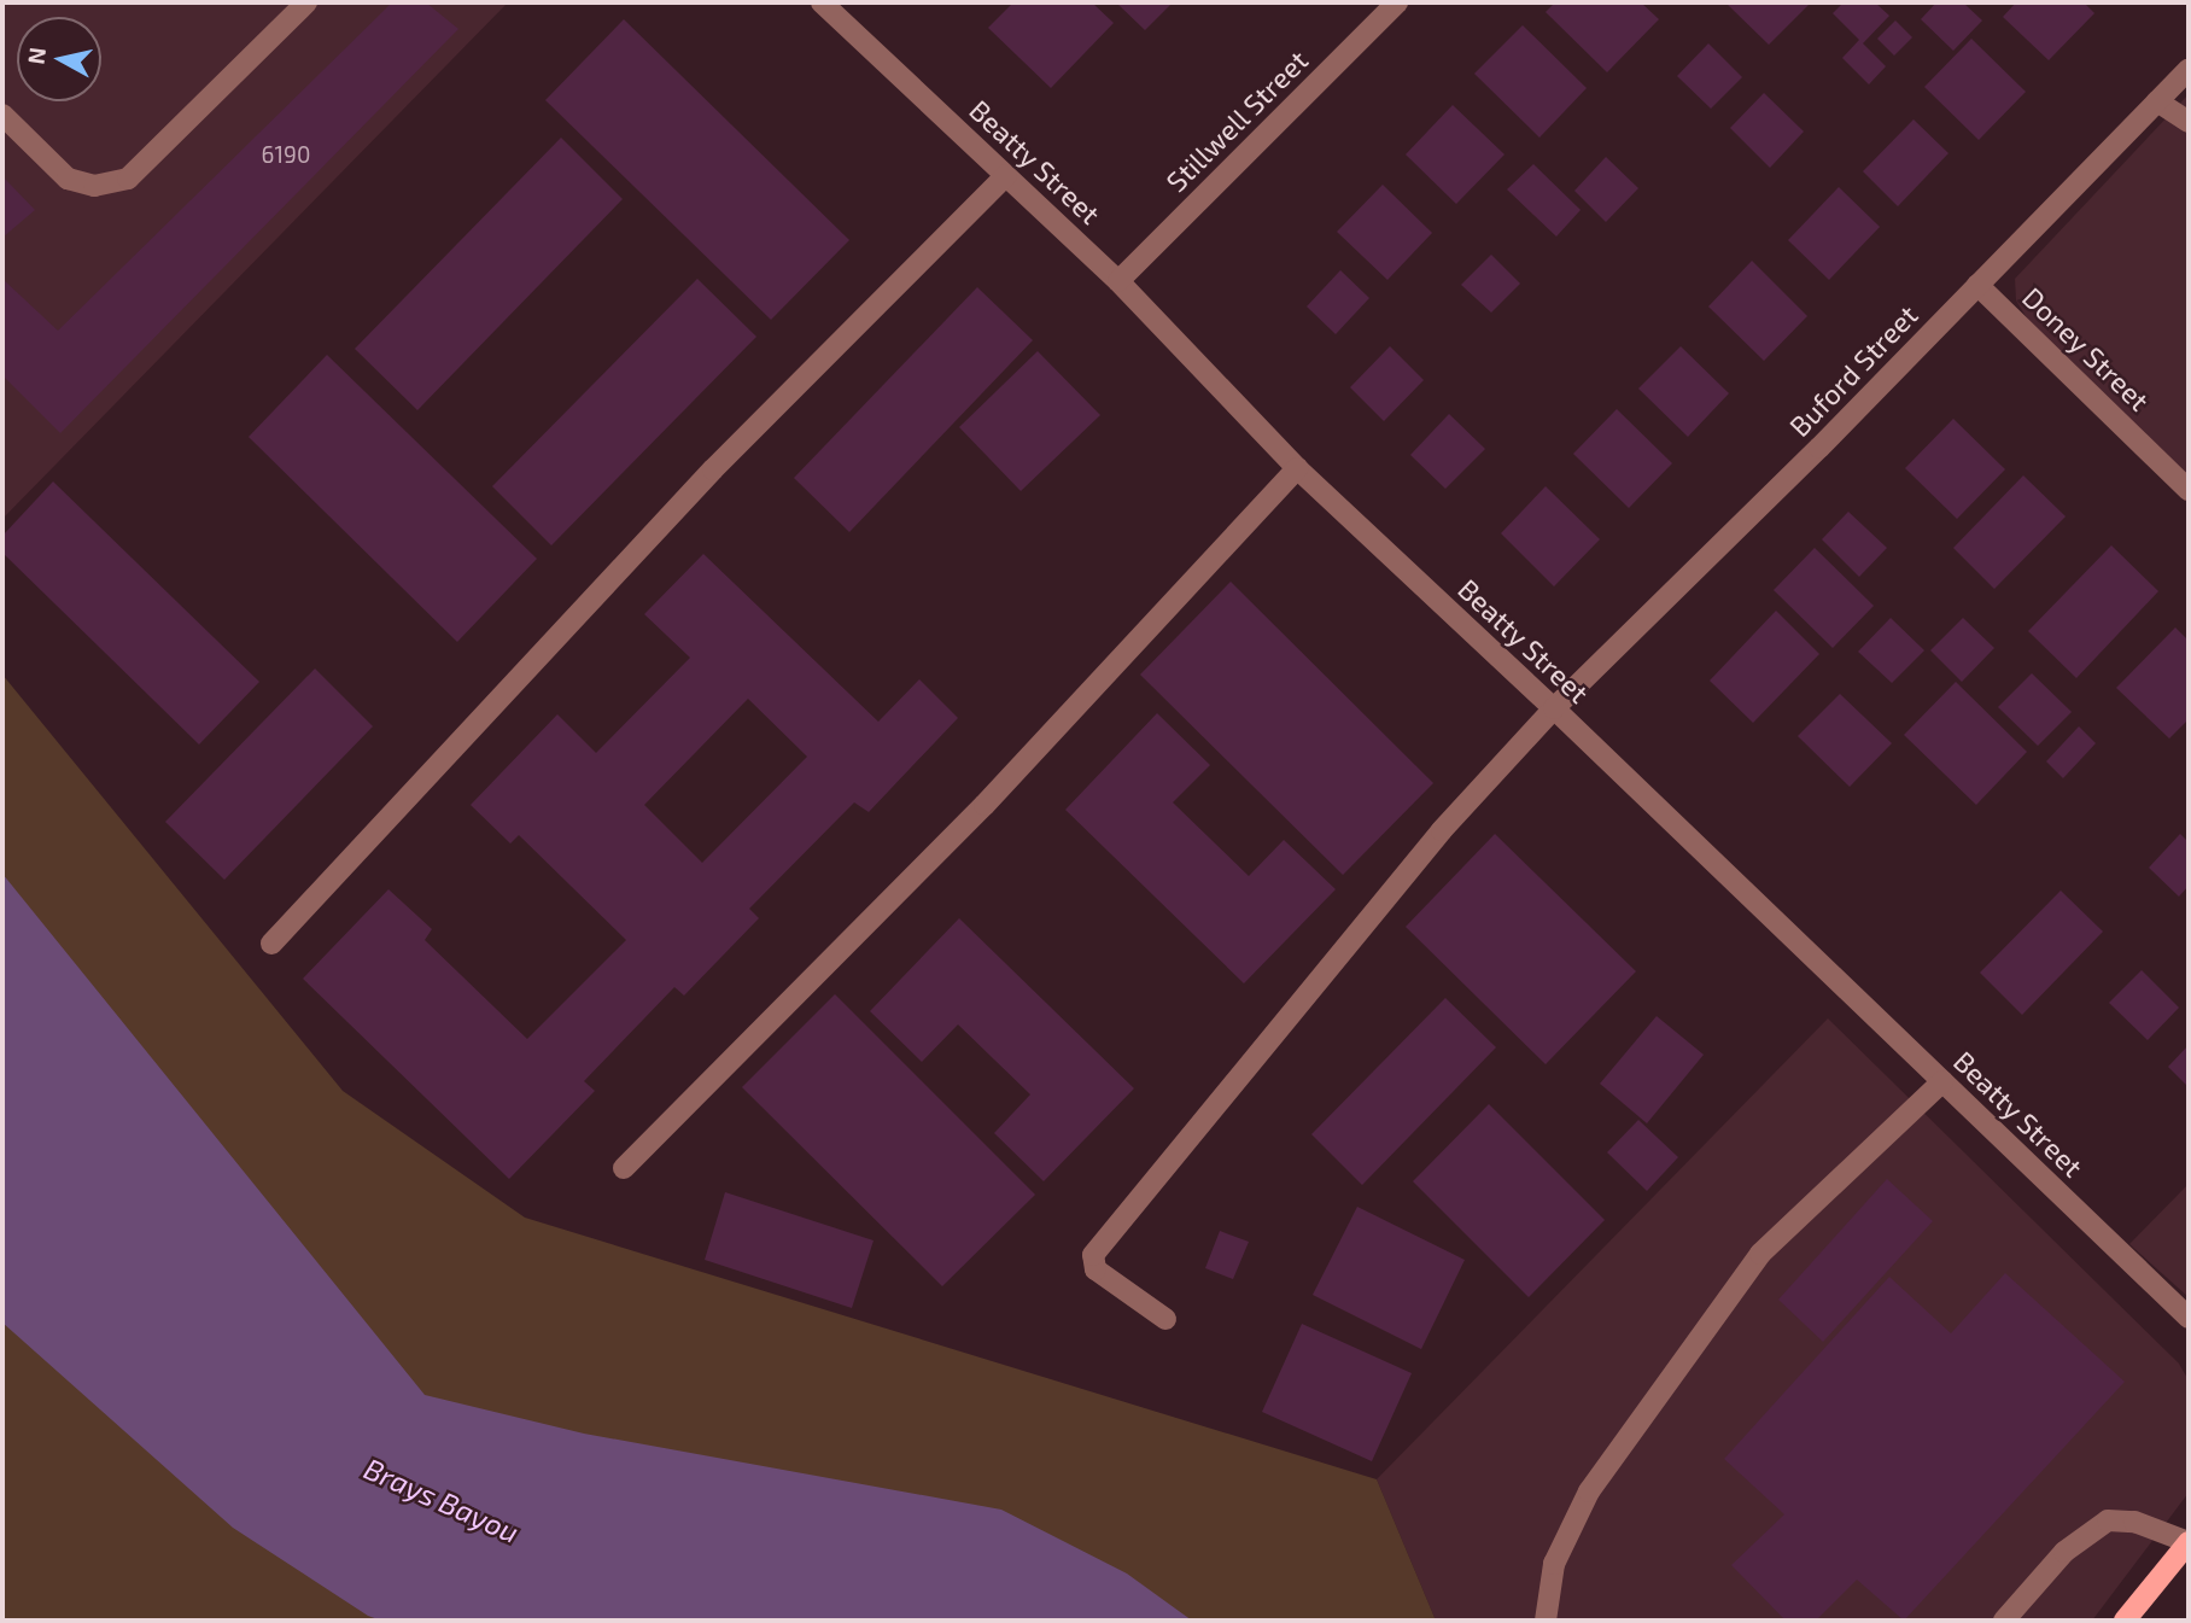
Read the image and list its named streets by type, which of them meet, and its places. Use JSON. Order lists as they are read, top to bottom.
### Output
{
  "streets": {
    "street": [
      "Stillwell Street",
      "Beatty Street",
      "Doney Street",
      "Buford Street"
    ]
  },
  "crossings": [
    ["Stillwell Street", "Beatty Street"],
    ["Beatty Street", "Buford Street"],
    ["Doney Street", "Buford Street"]
  ],
  "water": ["Brays Bayou"],
  "house_numbers": ["6190"],
  "north": "left"
}
